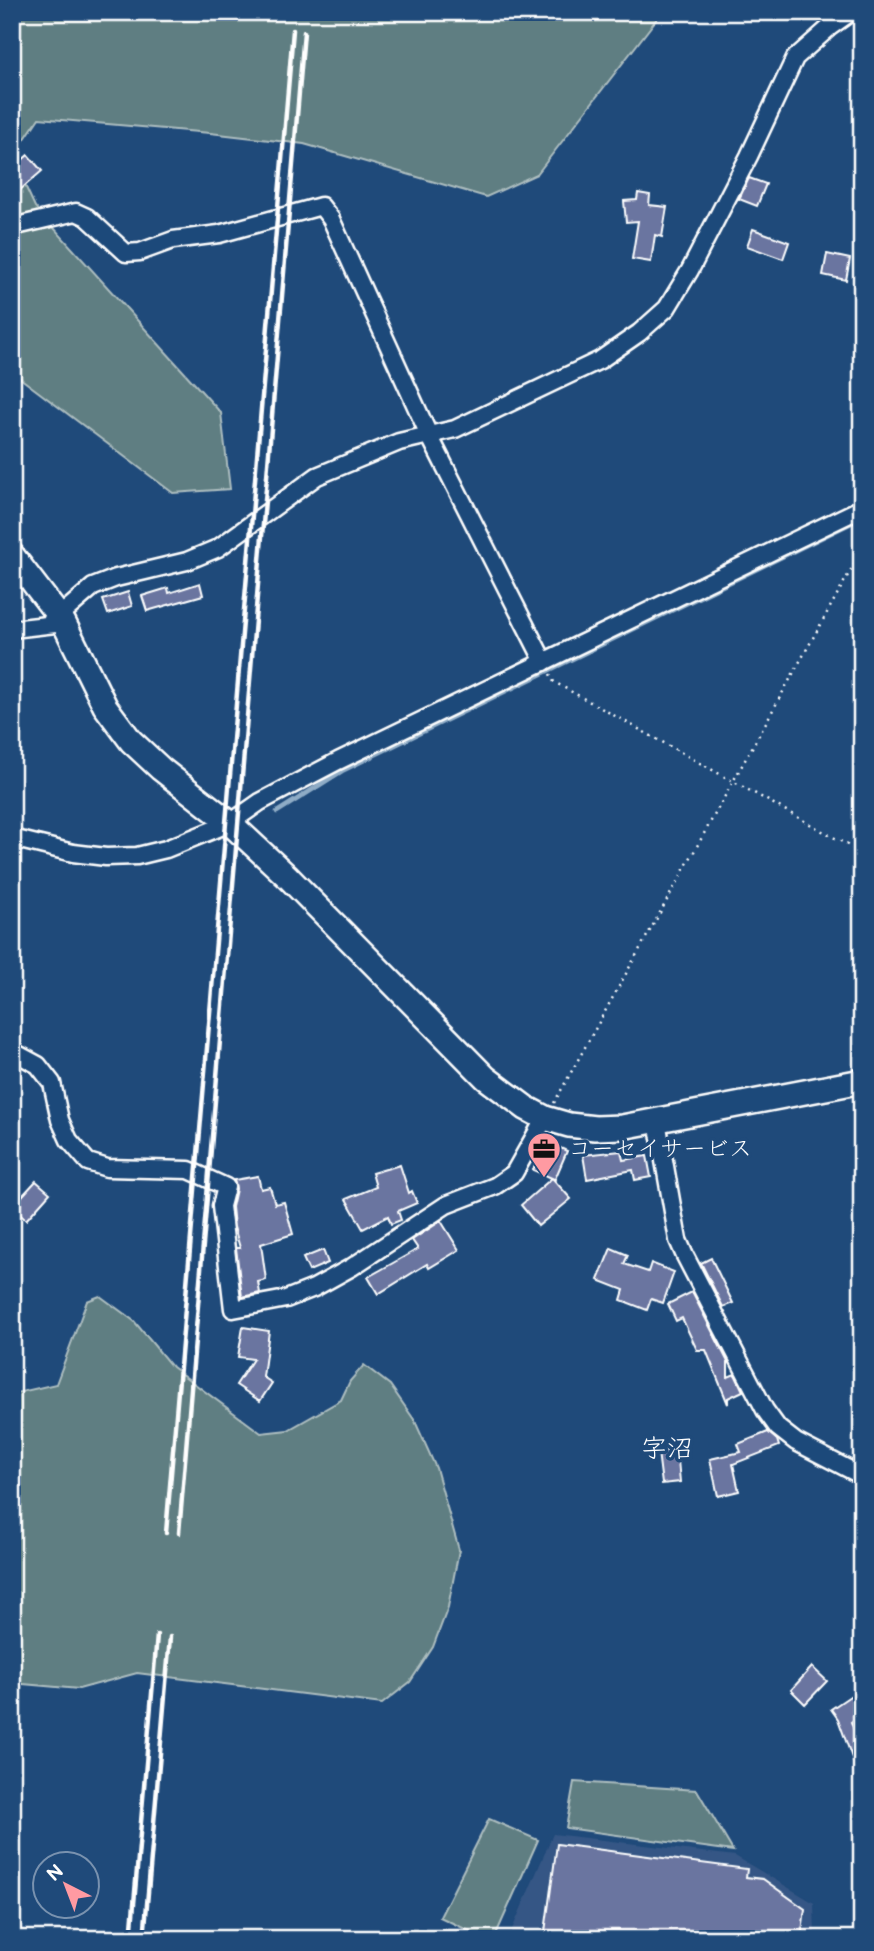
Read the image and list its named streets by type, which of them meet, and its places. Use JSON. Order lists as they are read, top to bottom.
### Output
{
  "districts": ["字沼"],
  "places": {
    "office": ["コーセイサービス"]
  },
  "north": "top left"
}
